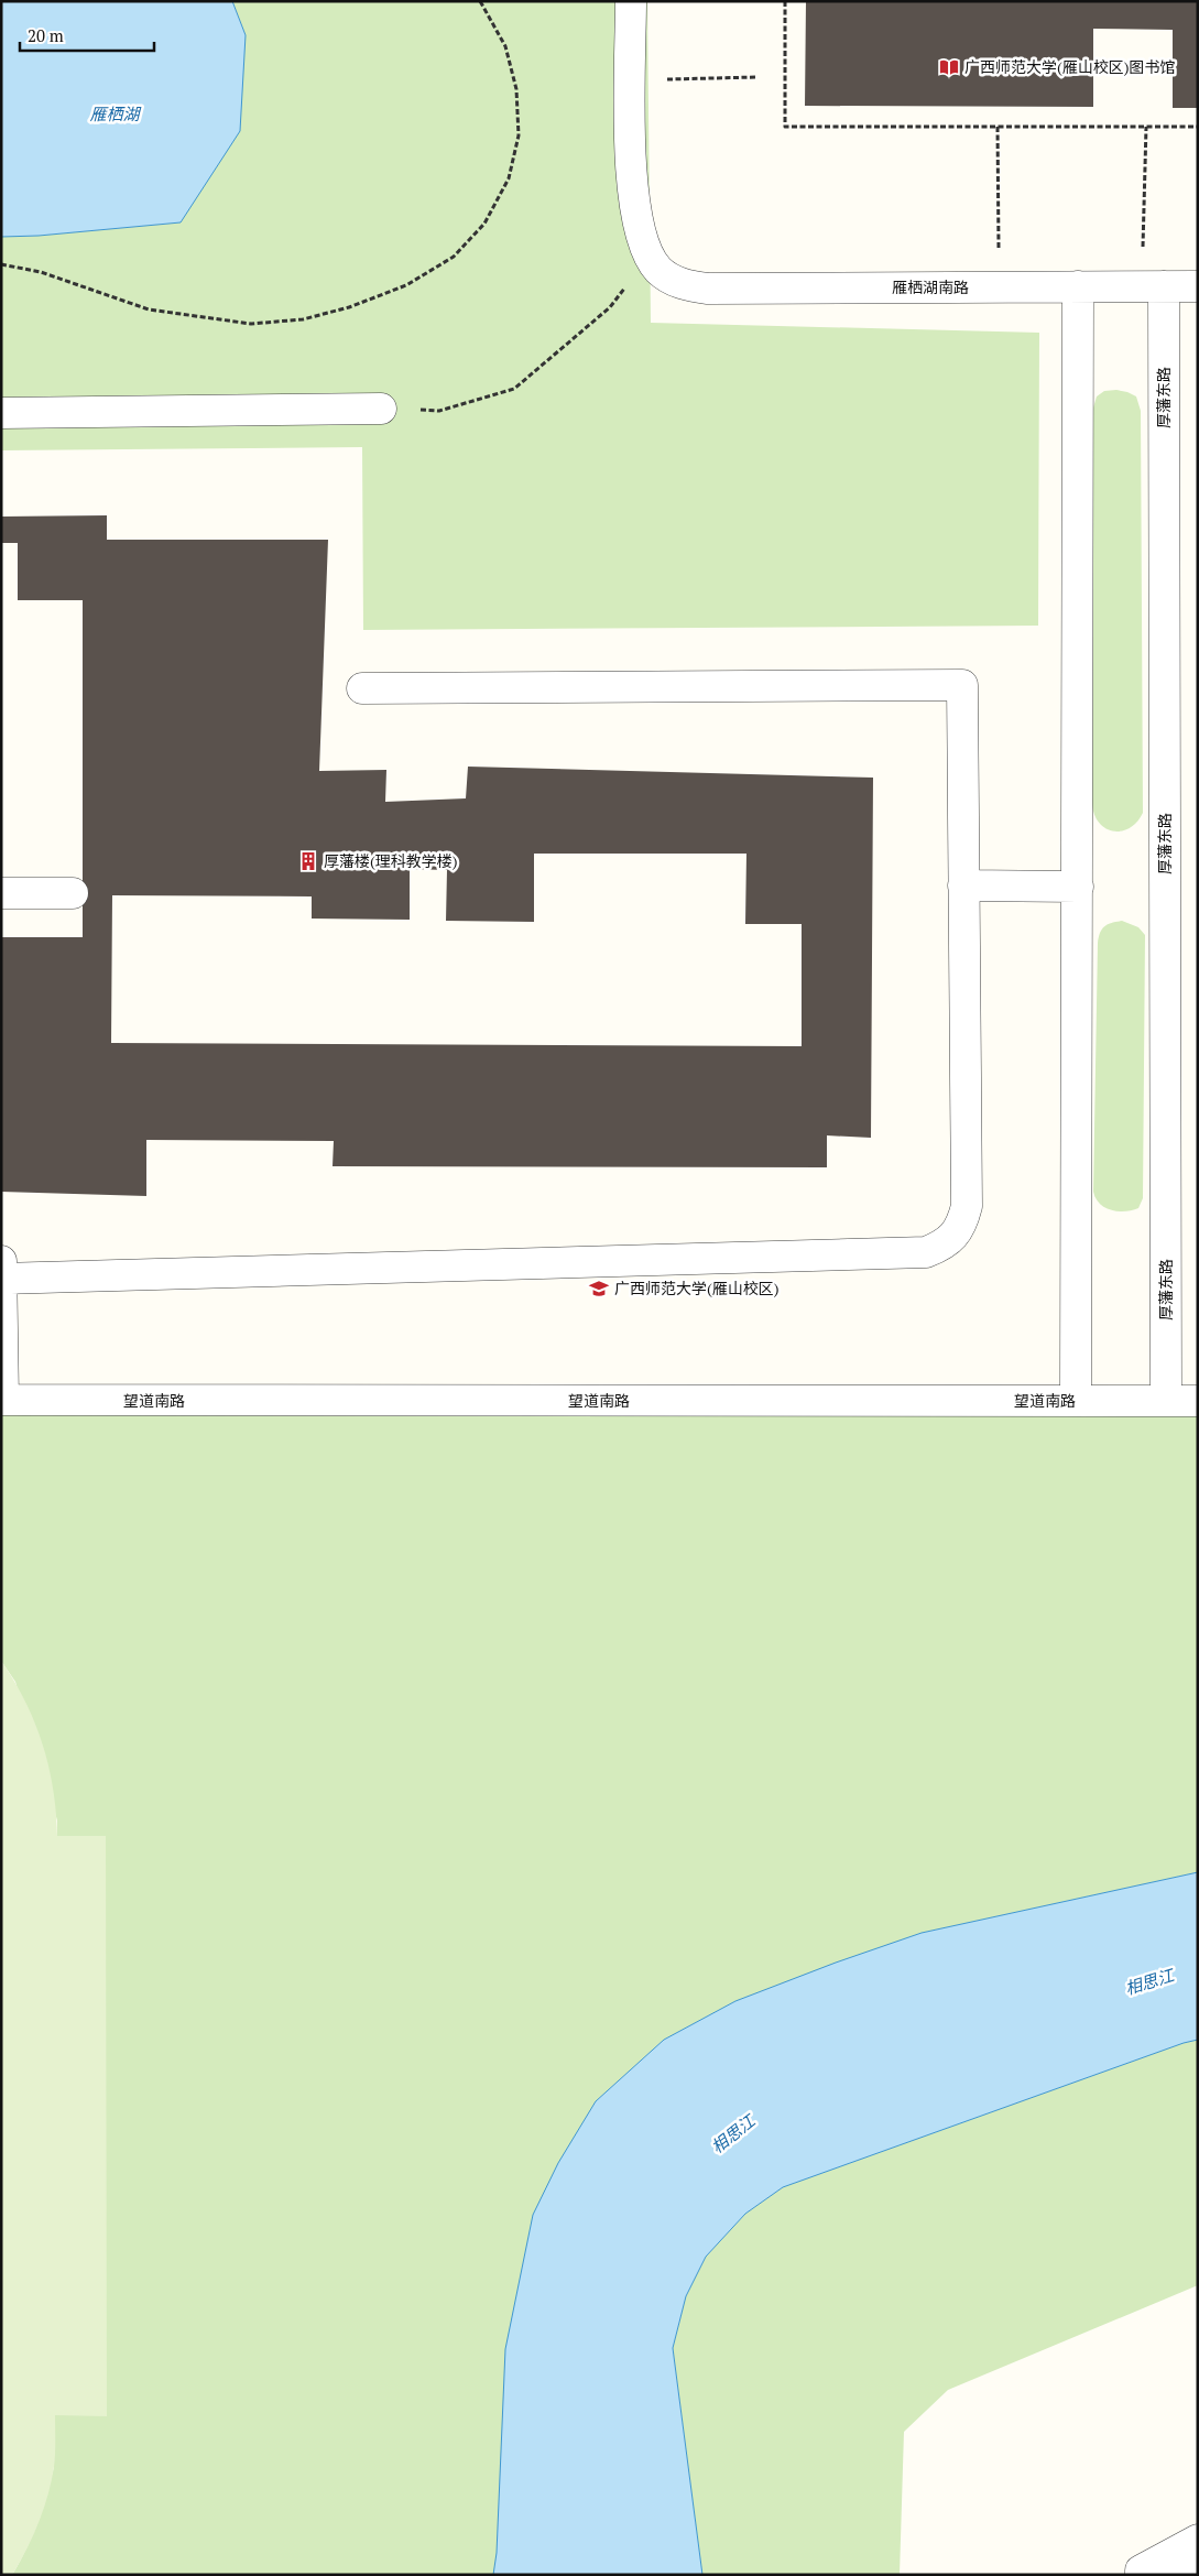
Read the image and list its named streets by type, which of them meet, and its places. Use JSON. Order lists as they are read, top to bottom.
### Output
{
  "streets": {
    "street": ["雁栖湖南路", "厚藩东路", "望道南路"]
  },
  "crossings": [
    ["雁栖湖南路", "厚藩东路"],
    ["厚藩东路", "望道南路"]
  ],
  "water": ["雁栖湖", "相思江"],
  "places": {
    "library": ["广西师范大学(雁山校区)图书馆"],
    "building": ["厚藩楼(理科教学楼)"],
    "school or university": ["广西师范大学(雁山校区)"]
  },
  "scale_bar": "20 m"
}
